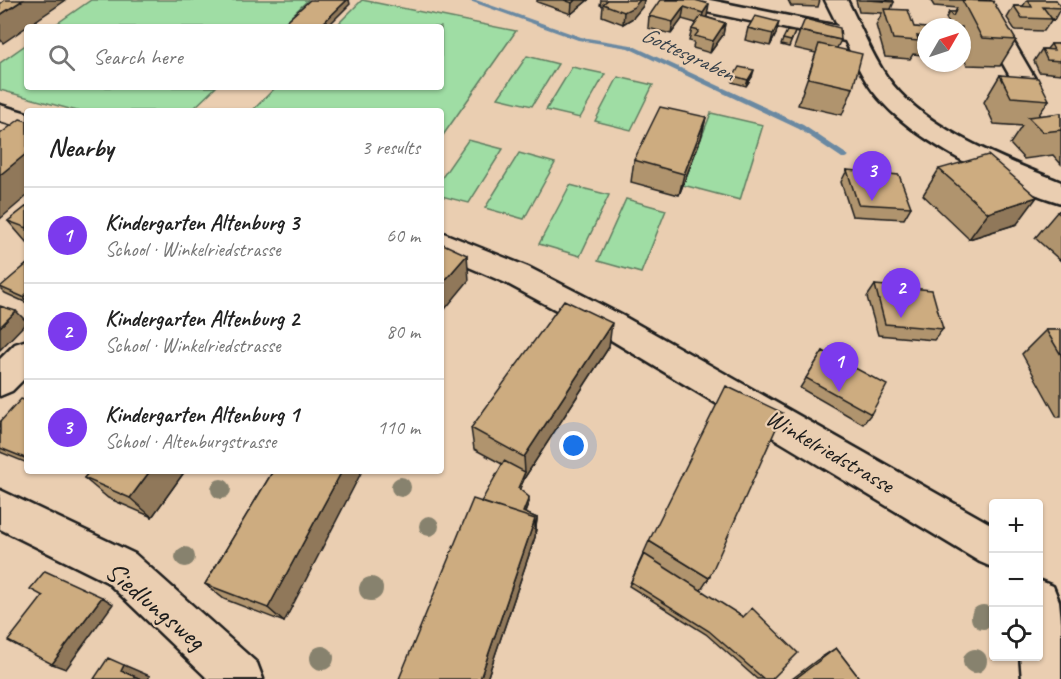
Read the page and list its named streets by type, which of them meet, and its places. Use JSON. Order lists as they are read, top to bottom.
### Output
{
  "streets": {
    "street": ["Winkelriedstrasse", "Siedlungsweg"]
  },
  "water": ["Gottesgraben"],
  "north": "top right",
  "page": {
    "search": "Search here",
    "heading": ["Nearby", "3 results"],
    "pins": ["3", "2", "1"],
    "list": [
      {
        "mark": "1",
        "name": "Kindergarten Altenburg 3",
        "note": "School · Winkelriedstrasse",
        "value": "60 m"
      },
      {
        "mark": "2",
        "name": "Kindergarten Altenburg 2",
        "note": "School · Winkelriedstrasse",
        "value": "80 m"
      },
      {
        "mark": "3",
        "name": "Kindergarten Altenburg 1",
        "note": "School · Altenburgstrasse",
        "value": "110 m"
      }
    ],
    "map_buttons": ["+", "−"]
  }
}
